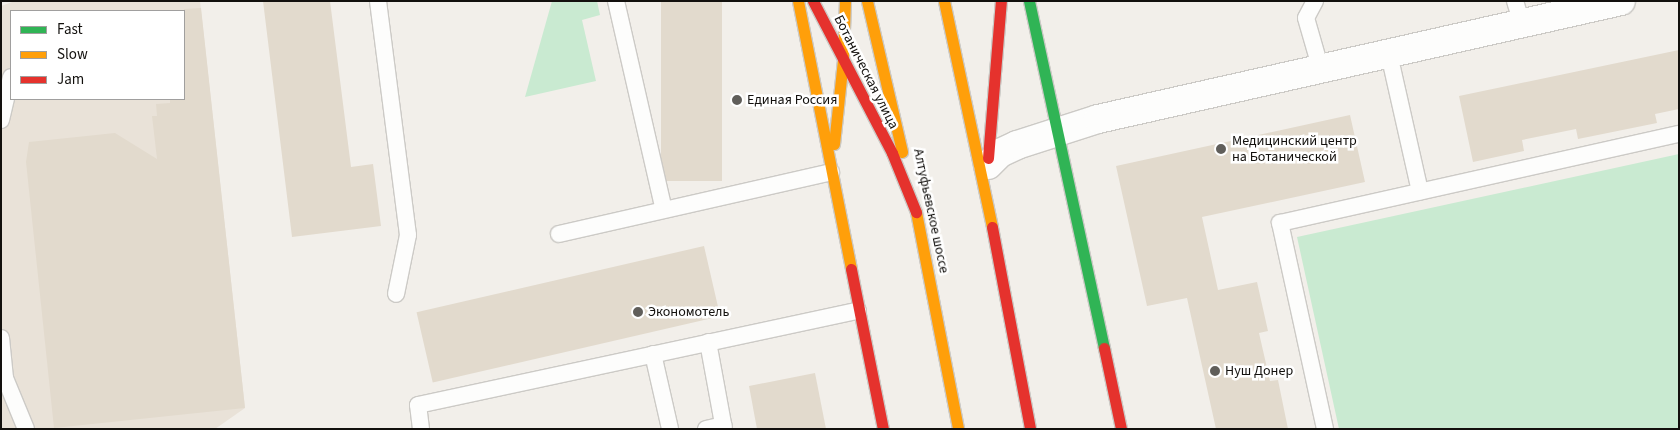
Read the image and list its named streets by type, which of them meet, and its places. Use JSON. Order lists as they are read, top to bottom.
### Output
{
  "streets": {
    "main road": ["Ботаническая улица", "Алтуфьевское шоссе"]
  },
  "crossings": [
    ["Ботаническая улица", "Алтуфьевское шоссе"]
  ],
  "places": [
    "Единая Россия",
    "Медицинский центр на Ботанической",
    "Экономотель",
    "Нуш Донер"
  ],
  "legend": ["Fast", "Slow", "Jam"]
}
